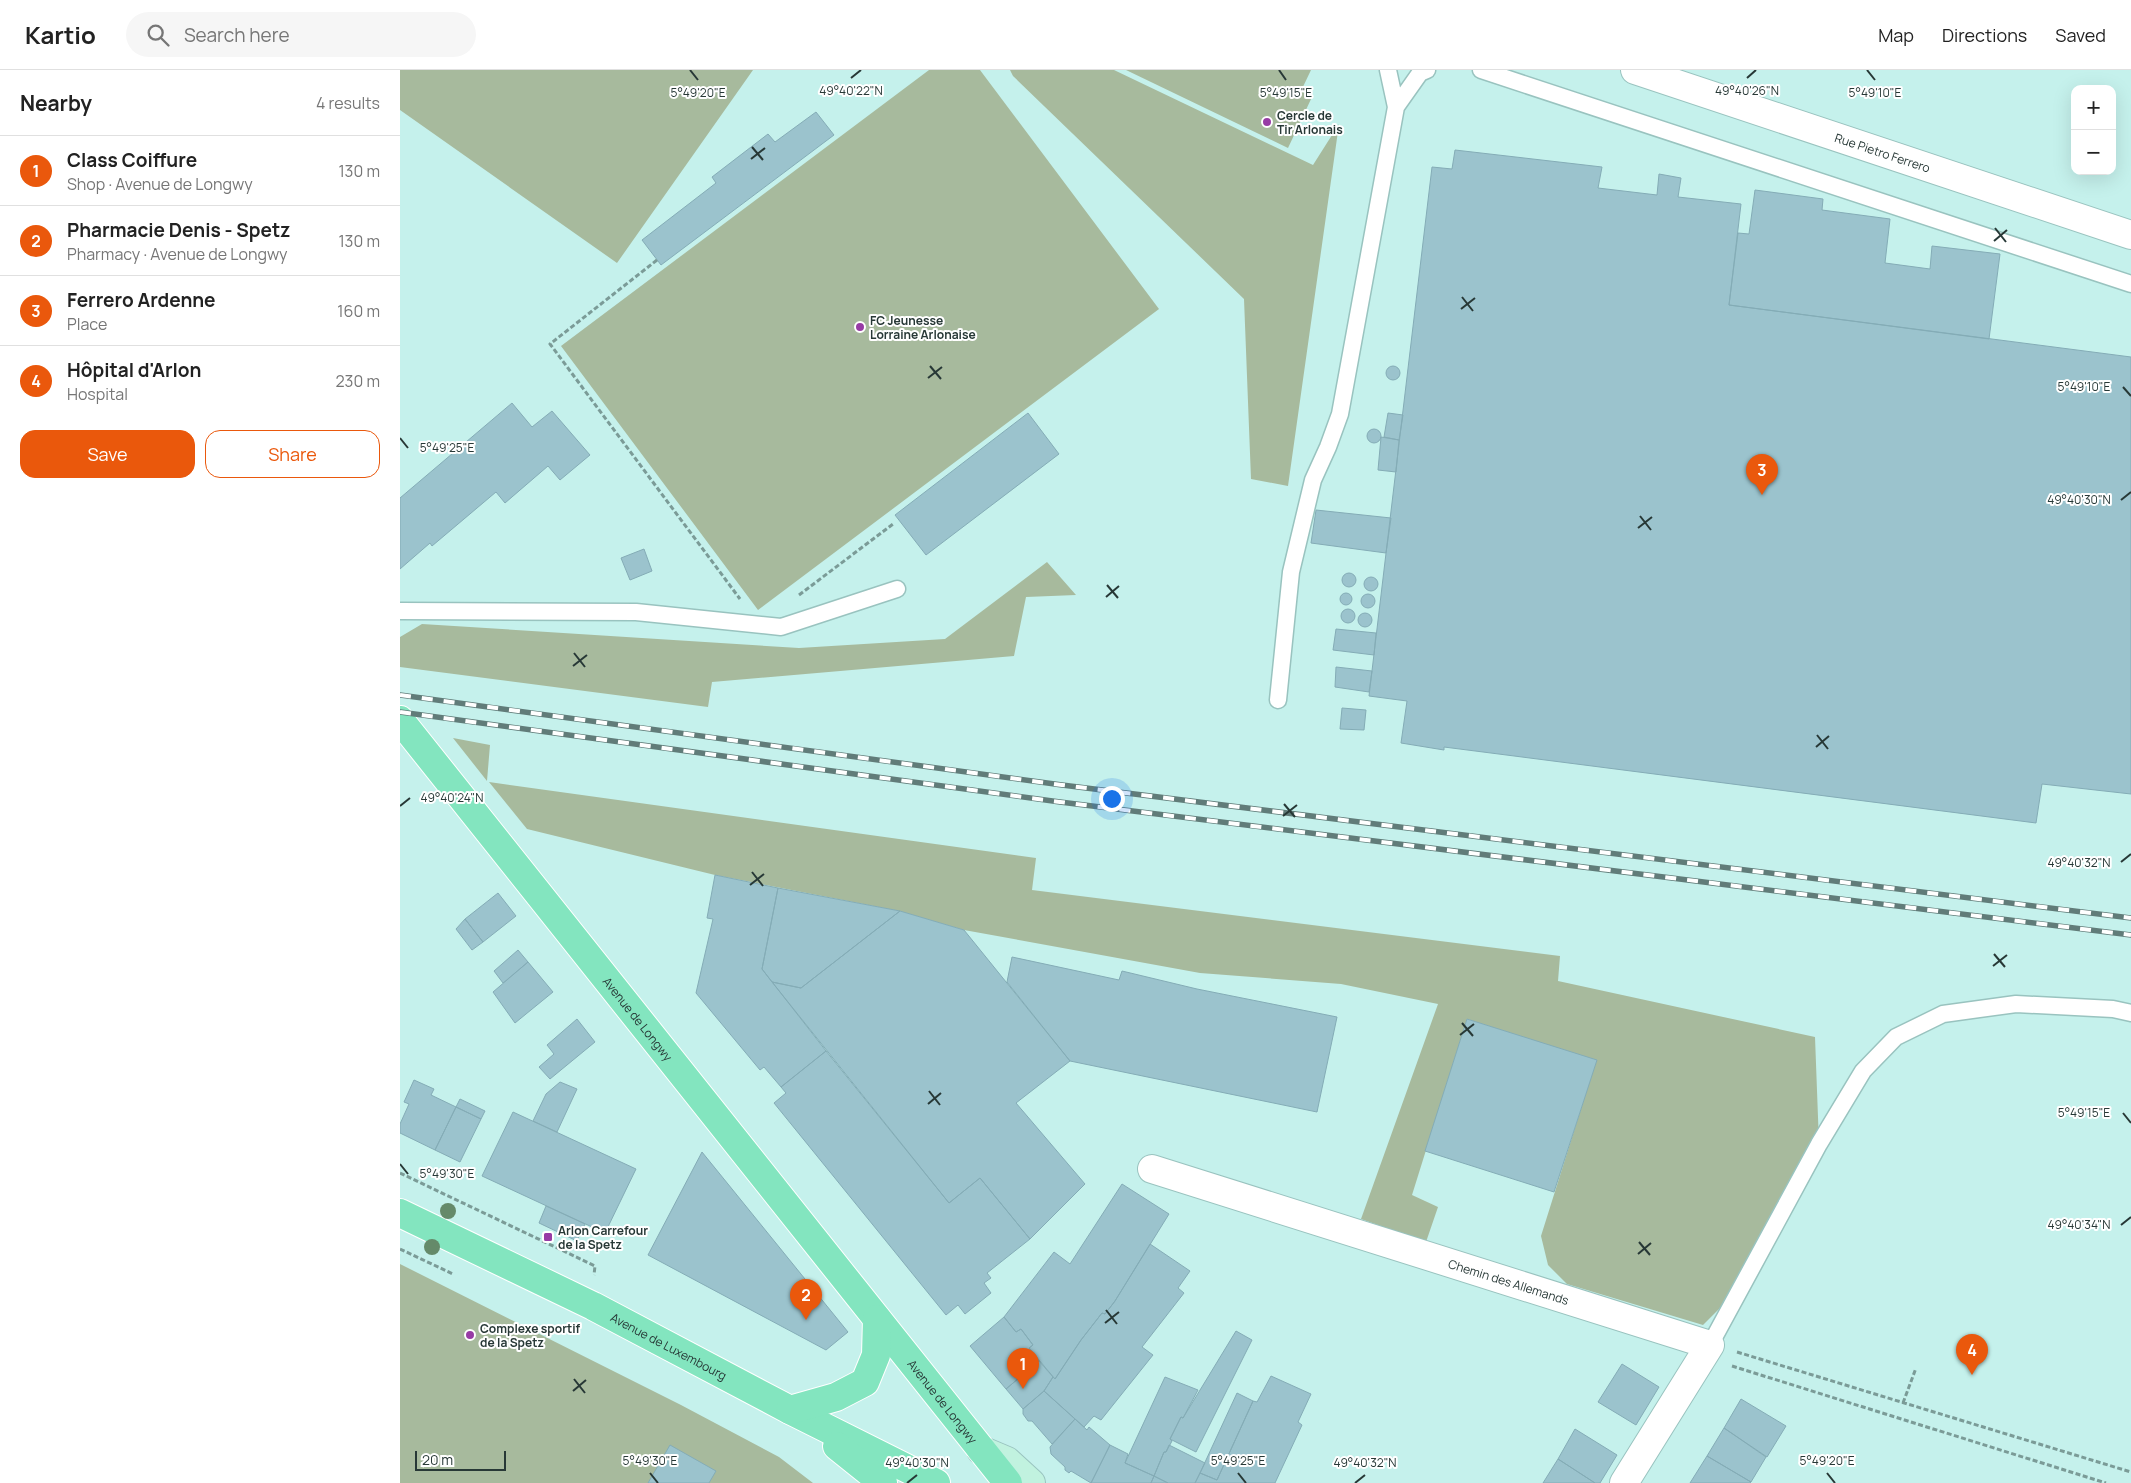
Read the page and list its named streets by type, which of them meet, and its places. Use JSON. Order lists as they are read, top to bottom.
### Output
{
  "streets": {
    "main road": ["Avenue de Longwy", "Avenue de Luxembourg"],
    "street": ["Rue Pietro Ferrero", "Chemin des Allemands"]
  },
  "places": {
    "other": ["Cercle de Tir Arlonais", "FC Jeunesse Lorraine Arlonaise", "Complexe sportif de la Spetz"],
    "transit": ["Arlon Carrefour de la Spetz"]
  },
  "scale_bar": "20 m",
  "page": {
    "header": "Kartio",
    "search": "Search here",
    "nav": ["Map", "Directions", "Saved"],
    "heading": ["Nearby", "4 results"],
    "map_buttons": ["+", "−"],
    "list": [
      {
        "mark": "1",
        "name": "Class Coiffure",
        "note": "Shop · Avenue de Longwy",
        "value": "130 m"
      },
      {
        "mark": "2",
        "name": "Pharmacie Denis - Spetz",
        "note": "Pharmacy · Avenue de Longwy",
        "value": "130 m"
      },
      {
        "mark": "3",
        "name": "Ferrero Ardenne",
        "note": "Place",
        "value": "160 m"
      },
      {
        "mark": "4",
        "name": "Hôpital d'Arlon",
        "note": "Hospital",
        "value": "230 m"
      }
    ],
    "buttons": ["Save", "Share"],
    "pins": [
      "3",
      "2",
      "4",
      "1"
    ],
    "scale": "20 m"
  },
  "coordinates": [
    "49°40'22\"N",
    "49°40'26\"N",
    "5°49'20\"E",
    "5°49'10\"E",
    "5°49'15\"E",
    "5°49'25\"E",
    "49°40'30\"N",
    "49°40'24\"N",
    "49°40'32\"N",
    "5°49'30\"E",
    "49°40'34\"N"
  ]
}
